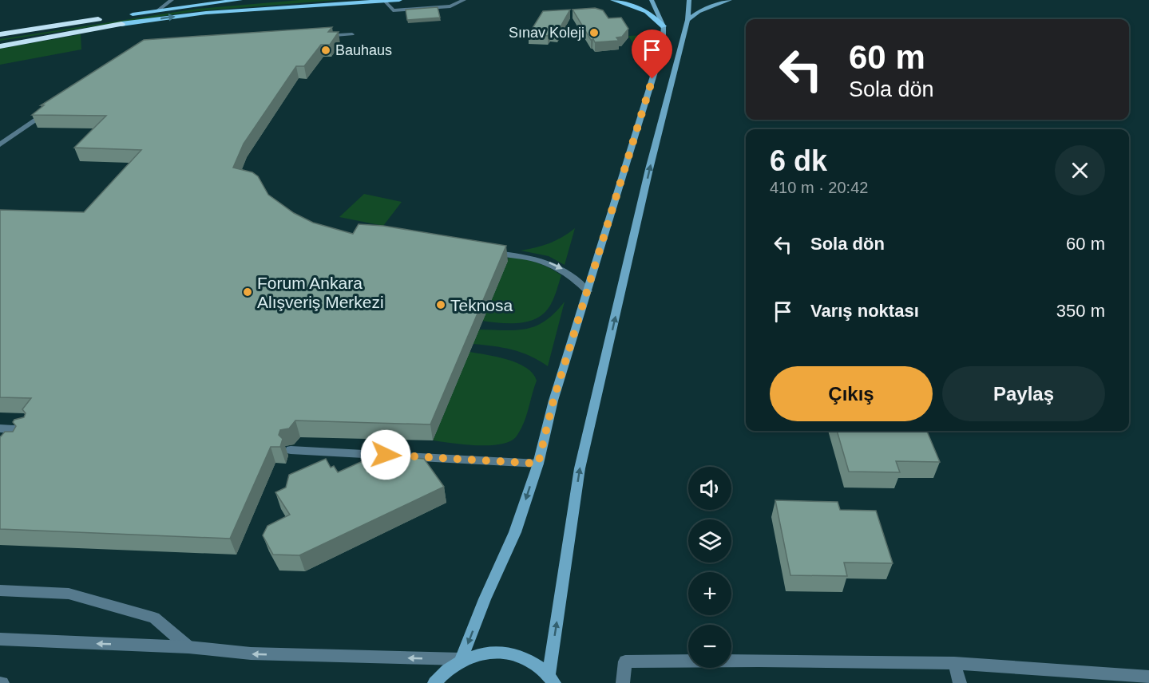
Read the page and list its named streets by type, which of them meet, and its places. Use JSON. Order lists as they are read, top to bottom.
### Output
{
  "places": [
    "Sınav Koleji",
    "Bauhaus",
    "Forum Ankara Alışveriş Merkezi",
    "Teknosa"
  ],
  "page": {
    "turn": ["60 m", "Sola dön"],
    "heading": ["6 dk", "410 m · 20:42"],
    "list": [
      {
        "name": "Sola dön",
        "value": "60 m"
      },
      {
        "name": "Varış noktası",
        "value": "350 m"
      }
    ],
    "buttons": ["Çıkış", "Paylaş"],
    "map_buttons": ["+", "−"]
  }
}
